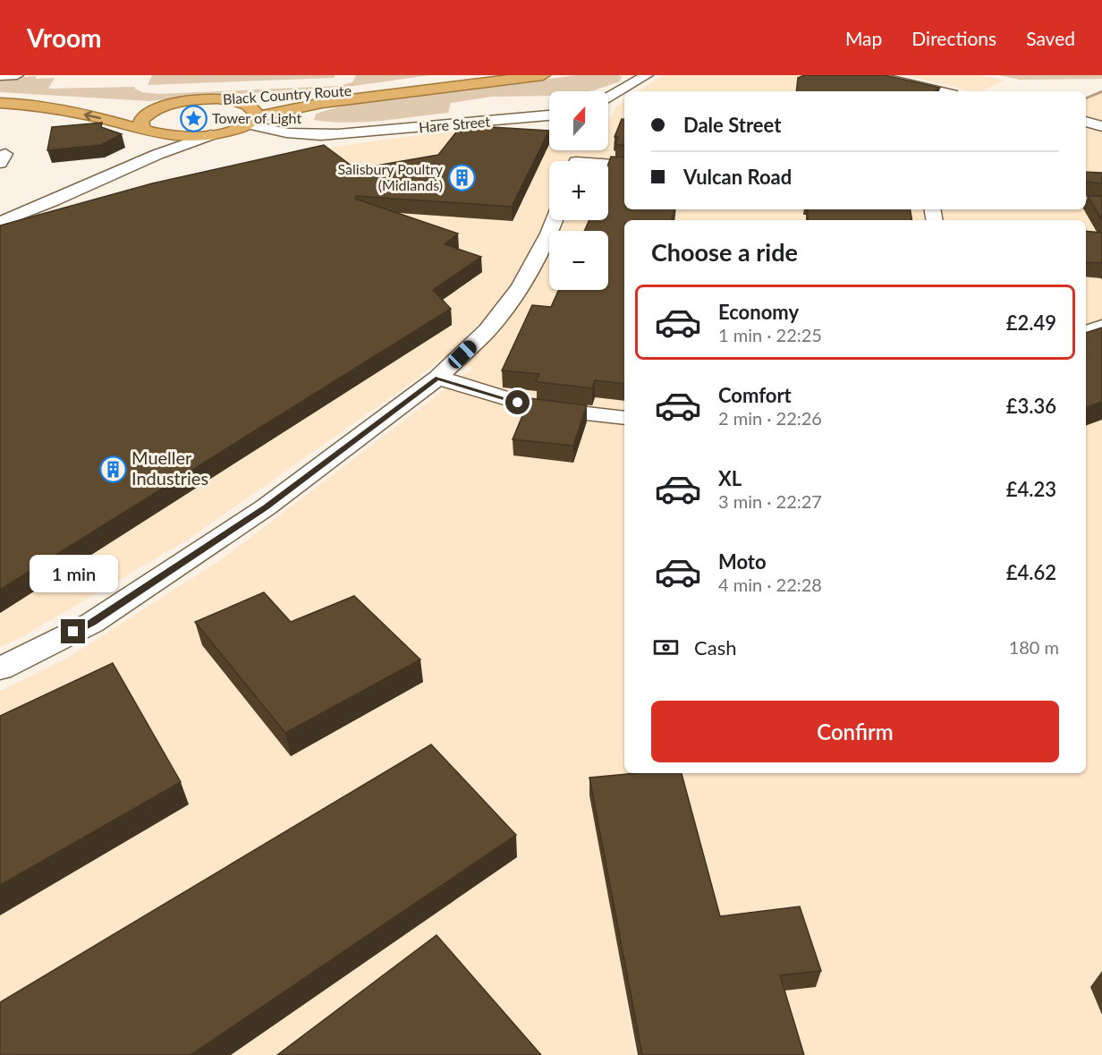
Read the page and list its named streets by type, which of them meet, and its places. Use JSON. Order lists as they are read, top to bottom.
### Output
{
  "streets": {
    "highway": ["Black Country Route"],
    "street": ["Hare Street"]
  },
  "crossings": [
    ["Black Country Route", "Hare Street"]
  ],
  "places": {
    "place": ["Tower of Light"],
    "building": ["Salisbury Poultry (Midlands)", "Mueller Industries"]
  },
  "north": "top",
  "page": {
    "header": "Vroom",
    "nav": ["Map", "Directions", "Saved"],
    "map_buttons": ["+", "−"],
    "banner": ["Dale Street", "Vulcan Road"],
    "heading": "Choose a ride",
    "list": [
      {
        "name": "Economy",
        "note": "1 min · 22:25",
        "value": "£2.49"
      },
      {
        "name": "Comfort",
        "note": "2 min · 22:26",
        "value": "£3.36"
      },
      {
        "name": "XL",
        "note": "3 min · 22:27",
        "value": "£4.23"
      },
      {
        "name": "Moto",
        "note": "4 min · 22:28",
        "value": "£4.62"
      }
    ],
    "bubble": "1 min",
    "pay": ["Cash", "180 m"],
    "buttons": "Confirm"
  }
}
